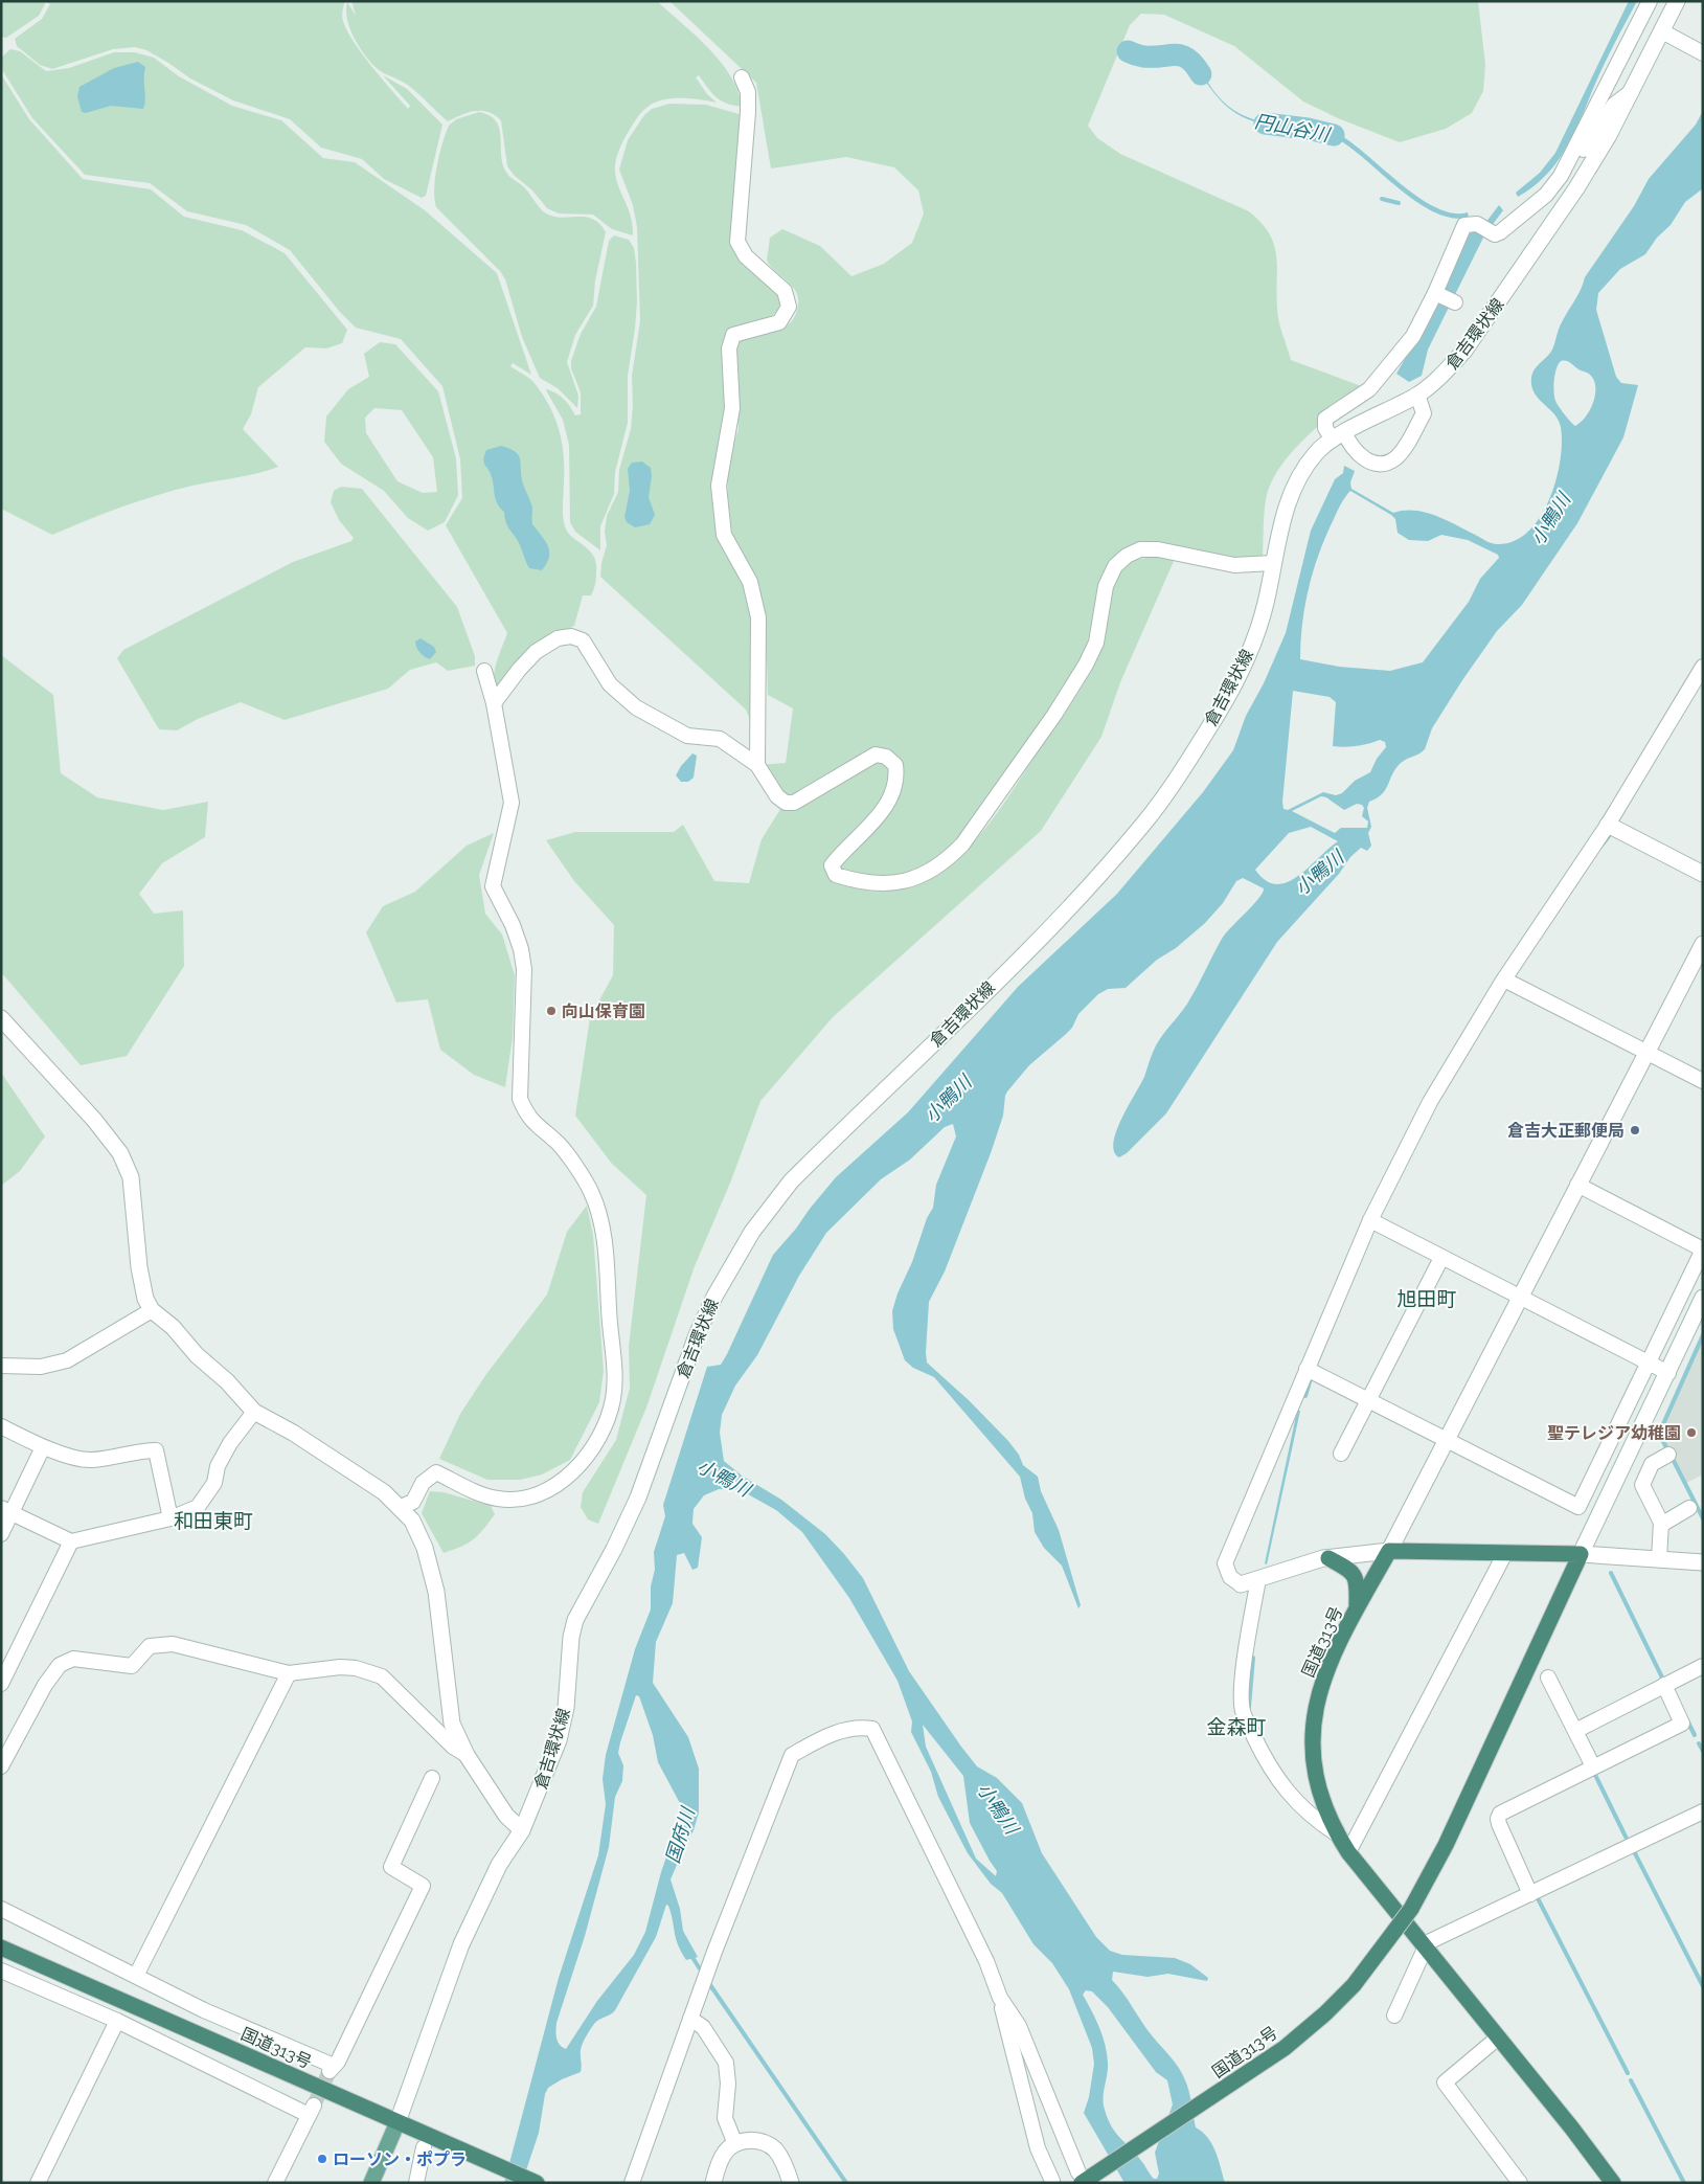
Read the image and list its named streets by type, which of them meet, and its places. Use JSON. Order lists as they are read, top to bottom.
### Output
{
  "streets": {
    "highway": ["国道313号"],
    "main road": ["倉吉環状線"]
  },
  "crossings": [
    ["倉吉環状線", "国道313号"]
  ],
  "districts": ["旭田町", "和田東町", "金森町"],
  "water": ["円山谷川", "小鴨川", "国府川"],
  "places": [
    "向山保育園",
    "倉吉大正郵便局",
    "聖テレジア幼稚園",
    "ローソン・ポプラ"
  ]
}
